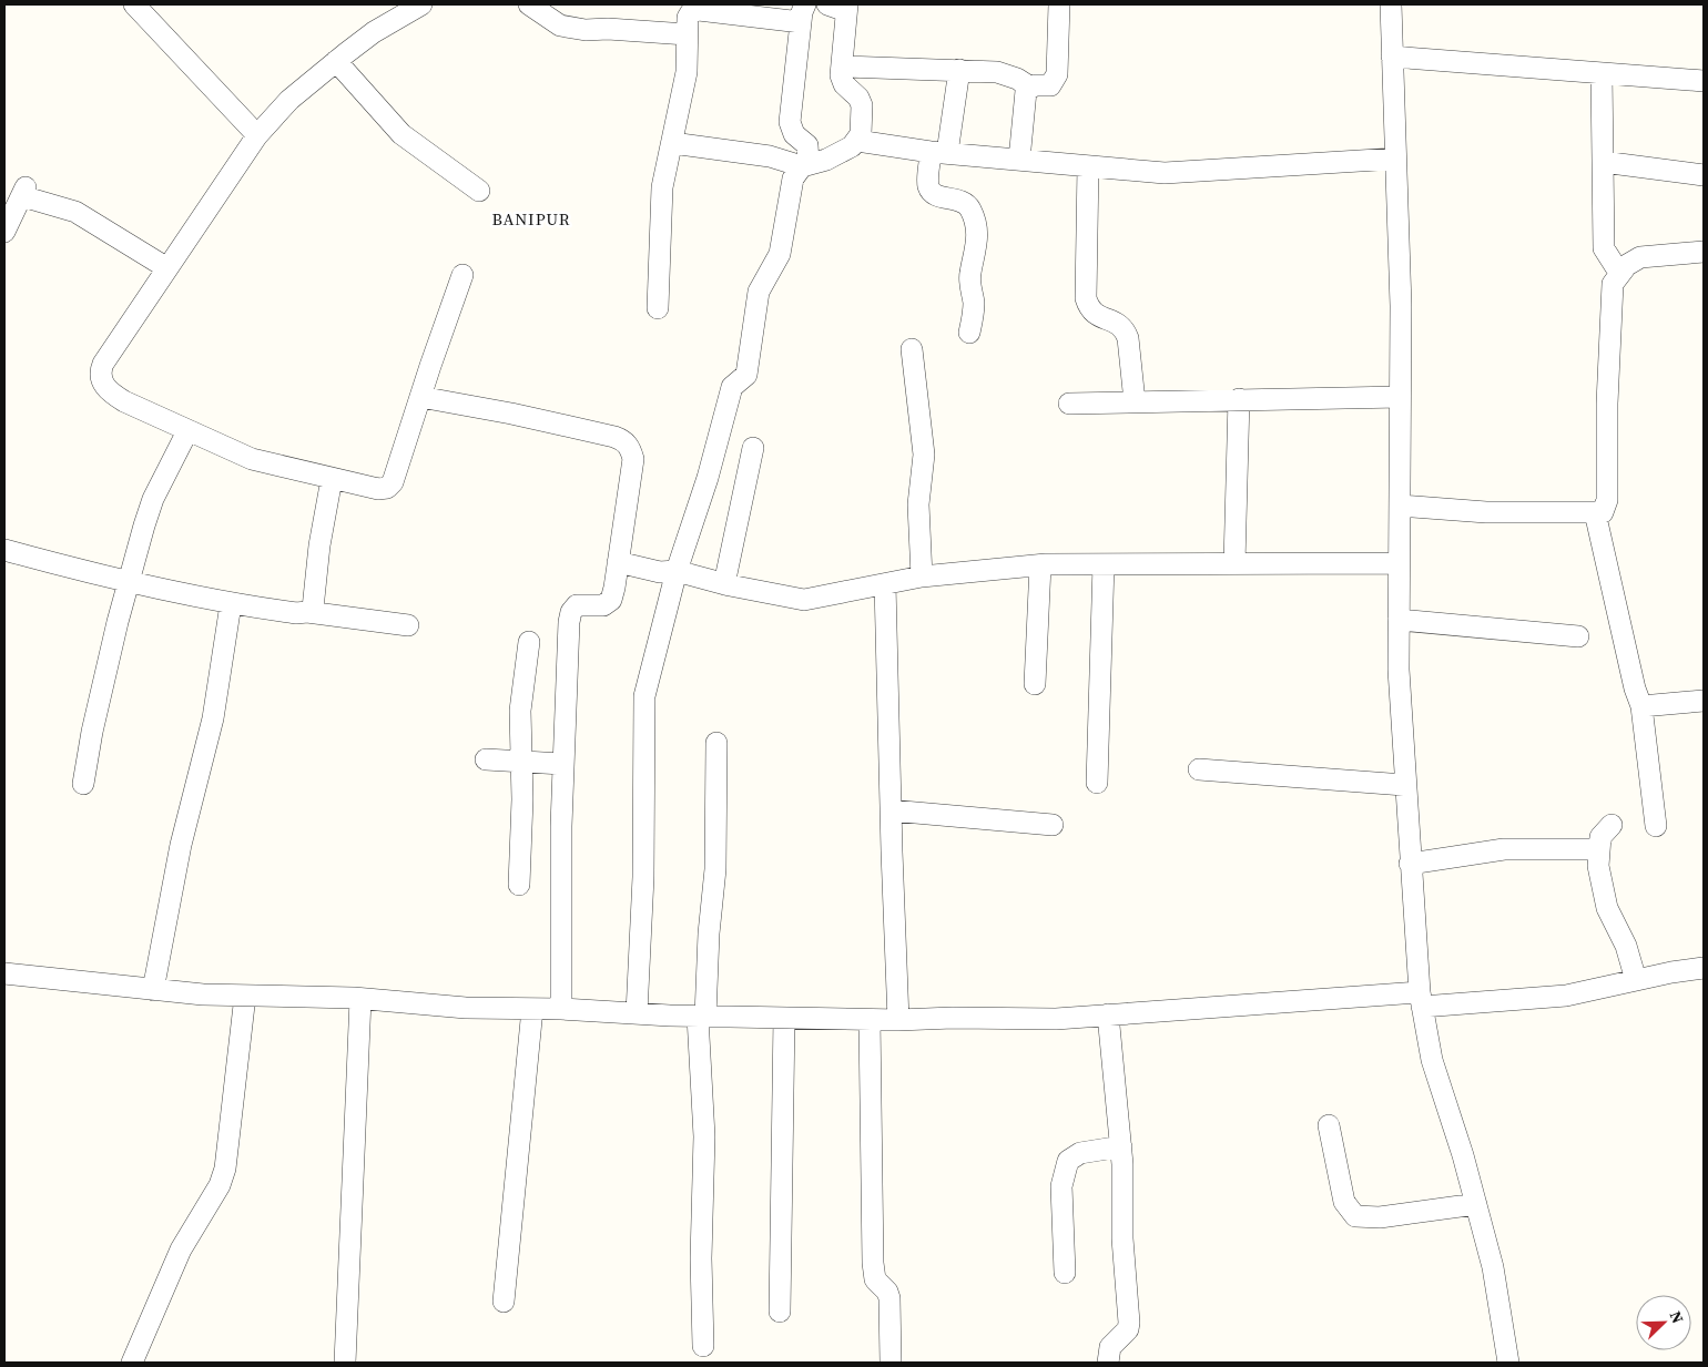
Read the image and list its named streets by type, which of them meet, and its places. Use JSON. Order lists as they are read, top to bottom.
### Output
{
  "districts": ["BANIPUR"],
  "north": "top right"
}
